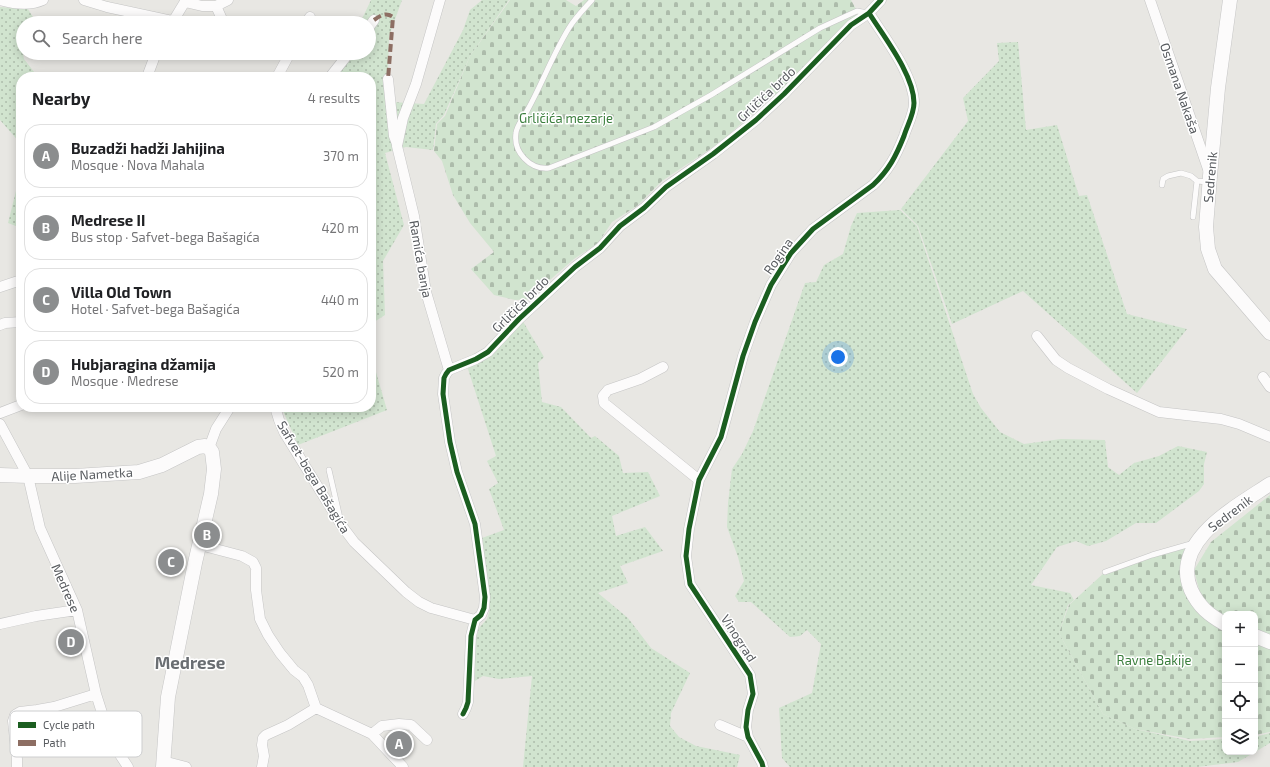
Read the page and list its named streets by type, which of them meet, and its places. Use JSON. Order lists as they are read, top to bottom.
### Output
{
  "streets": {
    "street": [
      "Osmana Nakaša",
      "Grličića brdo",
      "Sedrenik",
      "Rogina",
      "Ramića banja",
      "Alije Nametka",
      "Safvet-bega Bašagića",
      "Medrese",
      "Vinograd"
    ]
  },
  "crossings": [
    ["Osmana Nakaša", "Sedrenik"],
    ["Grličića brdo", "Rogina"],
    ["Grličića brdo", "Ramića banja"],
    ["Rogina", "Vinograd"],
    ["Alije Nametka", "Medrese"]
  ],
  "districts": ["Medrese"],
  "parks": ["Grličića mezarje", "Ravne Bakije"],
  "legend": ["Cycle path", "Path"],
  "page": {
    "search": "Search here",
    "heading": ["Nearby", "4 results"],
    "list": [
      {
        "mark": "A",
        "name": "Buzadži hadži Jahijina",
        "note": "Mosque · Nova Mahala",
        "value": "370 m"
      },
      {
        "mark": "B",
        "name": "Medrese II",
        "note": "Bus stop · Safvet-bega Bašagića",
        "value": "420 m"
      },
      {
        "mark": "C",
        "name": "Villa Old Town",
        "note": "Hotel · Safvet-bega Bašagića",
        "value": "440 m"
      },
      {
        "mark": "D",
        "name": "Hubjaragina džamija",
        "note": "Mosque · Medrese",
        "value": "520 m"
      }
    ],
    "pins": [
      "B",
      "C",
      "D",
      "A"
    ],
    "map_buttons": ["+", "−"]
  }
}
